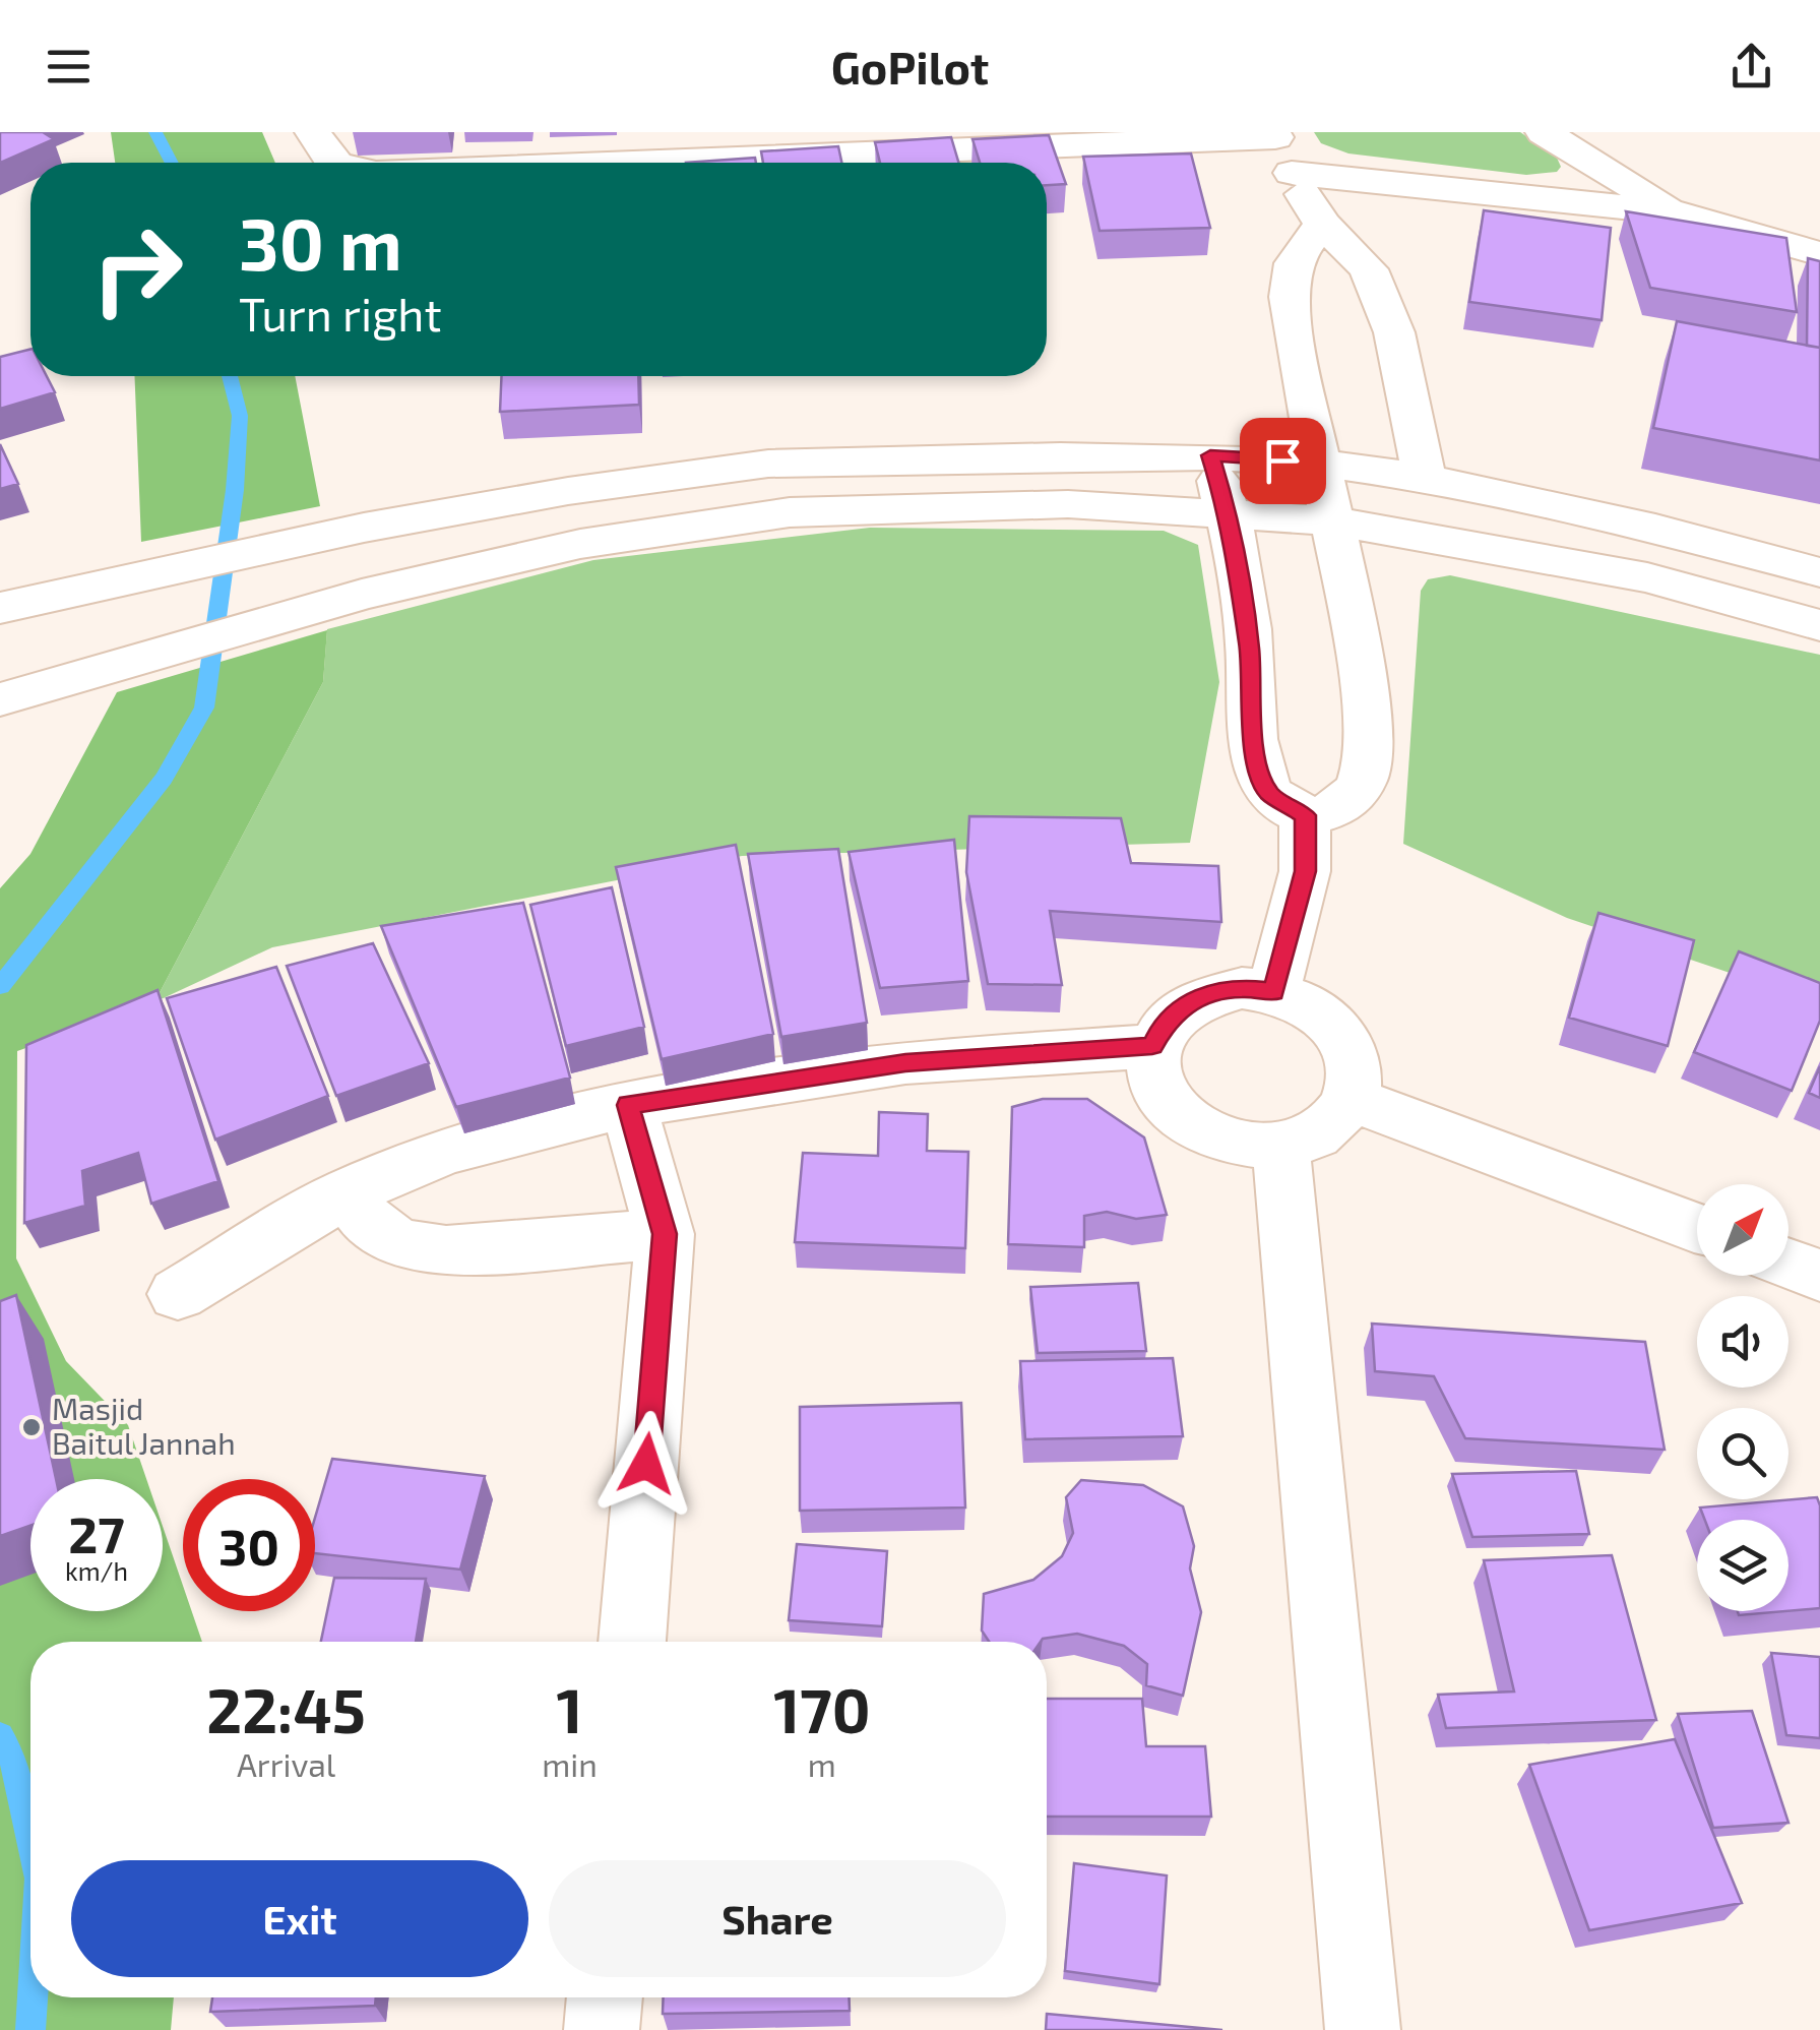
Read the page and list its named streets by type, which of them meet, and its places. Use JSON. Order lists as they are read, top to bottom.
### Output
{
  "places": ["Masjid Baitul Jannah"],
  "north": "top right",
  "page": {
    "header": "GoPilot",
    "turn": ["30 m", "Turn right"],
    "speed": "27 km/h",
    "limit": "30",
    "eta": [
      "22:45",
      "Arrival",
      "1",
      "min",
      "170",
      "m"
    ],
    "buttons": ["Exit", "Share"]
  }
}
